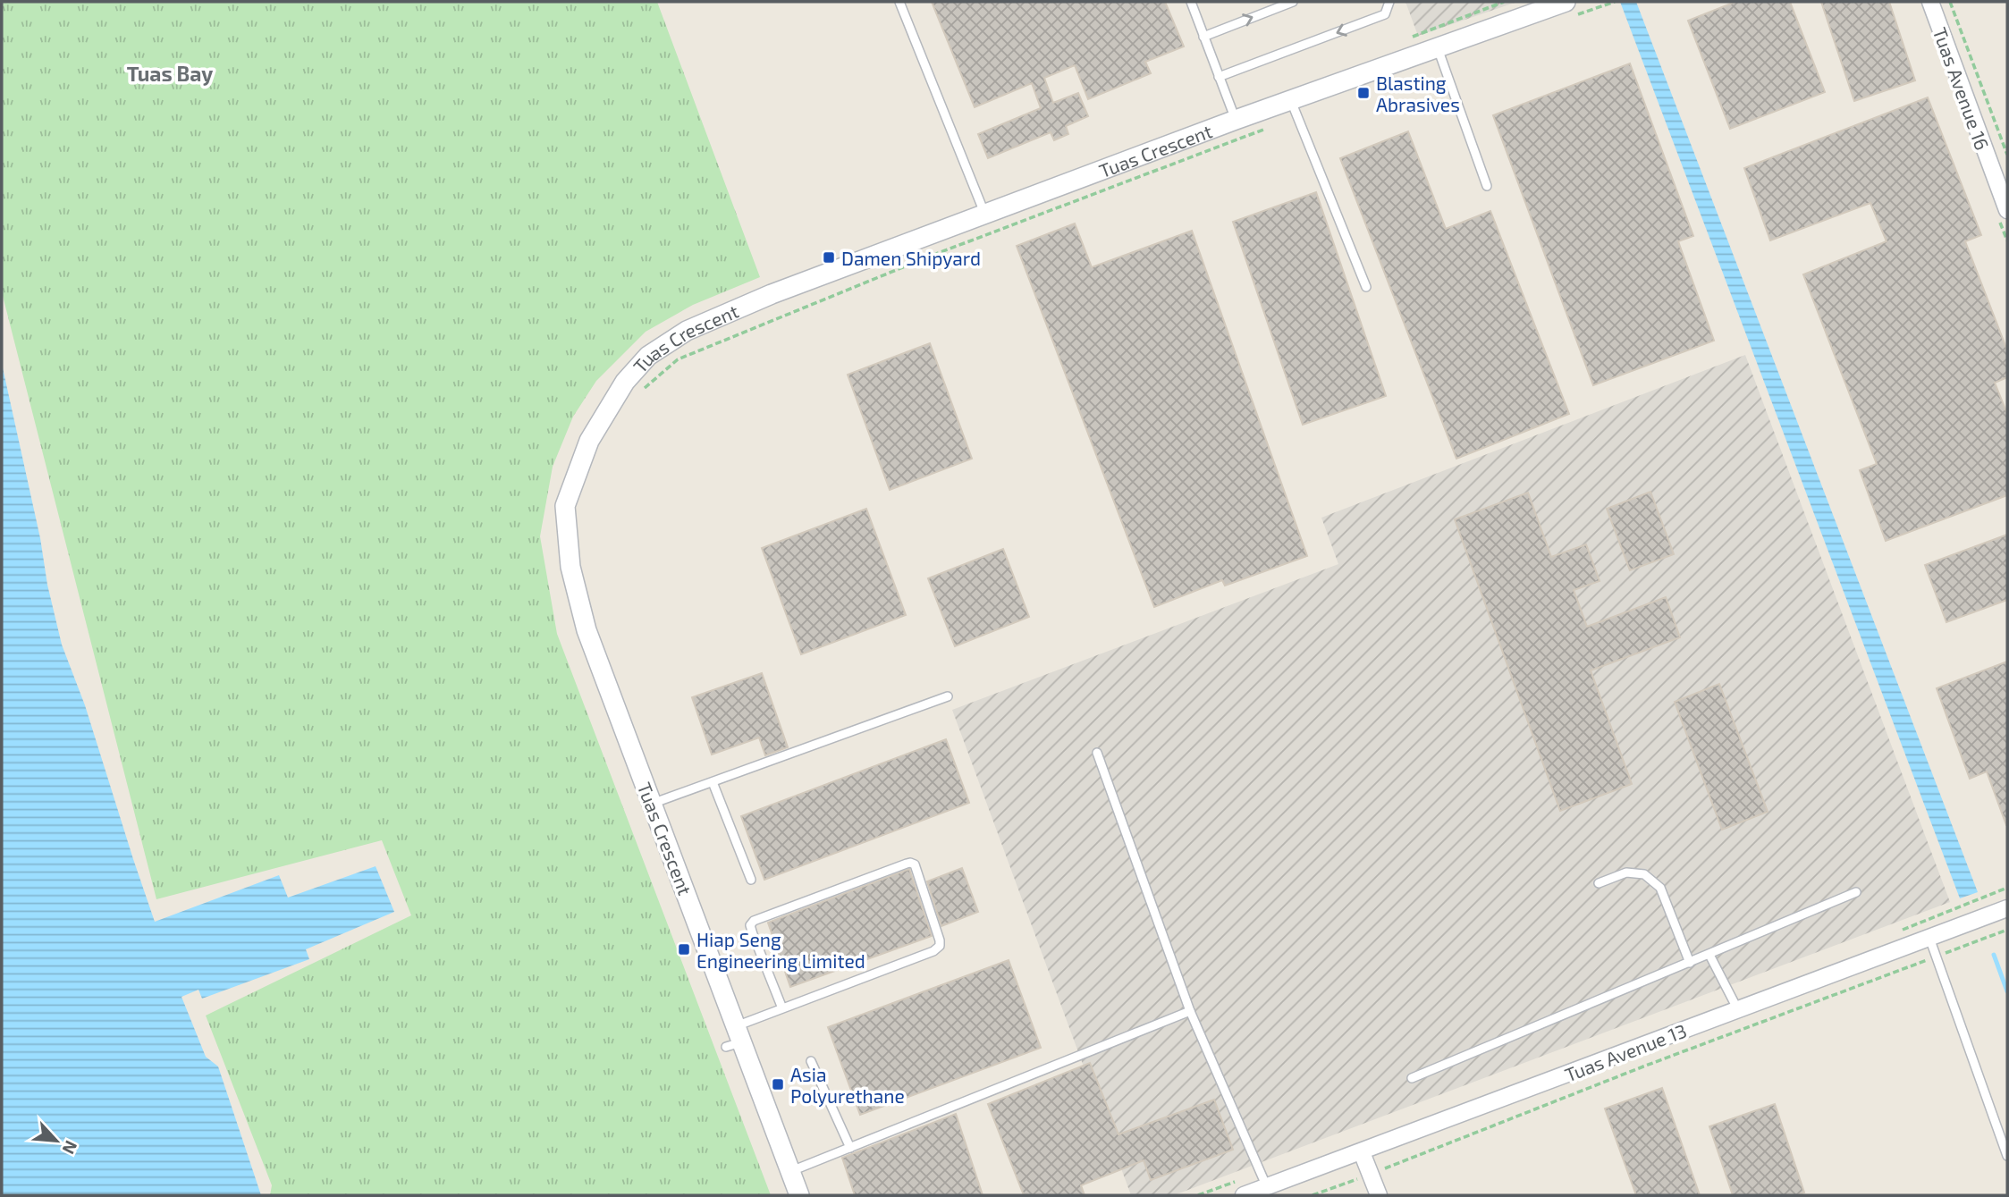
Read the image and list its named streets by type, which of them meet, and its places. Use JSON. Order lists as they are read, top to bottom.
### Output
{
  "streets": {
    "street": ["Tuas Avenue 16", "Tuas Crescent", "Tuas Avenue 13"]
  },
  "districts": ["Tuas Bay"],
  "places": {
    "transit": [
      "Blasting Abrasives",
      "Damen Shipyard",
      "Hiap Seng Engineering Limited",
      "Asia Polyurethane"
    ]
  },
  "north": "bottom right"
}
